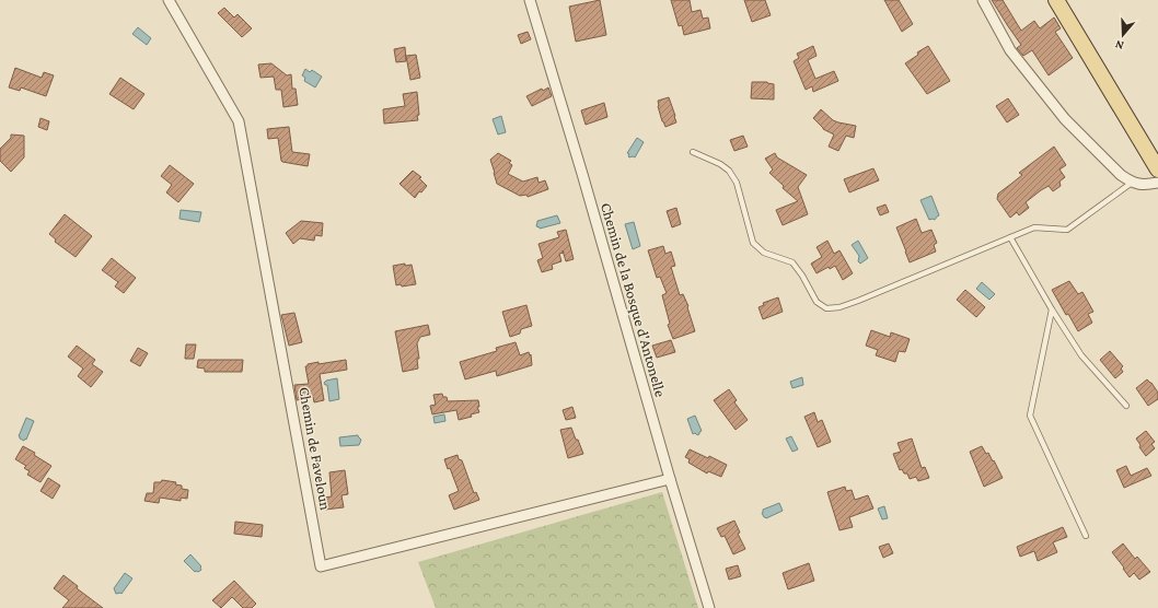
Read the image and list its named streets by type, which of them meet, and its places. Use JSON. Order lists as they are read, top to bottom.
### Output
{
  "streets": {
    "street": ["Chemin de la Bosque d'Antonelle", "Chemin de Faveloun"]
  },
  "crossings": [
    ["Chemin de la Bosque d'Antonelle", "Chemin de Faveloun"]
  ],
  "north": "bottom"
}
